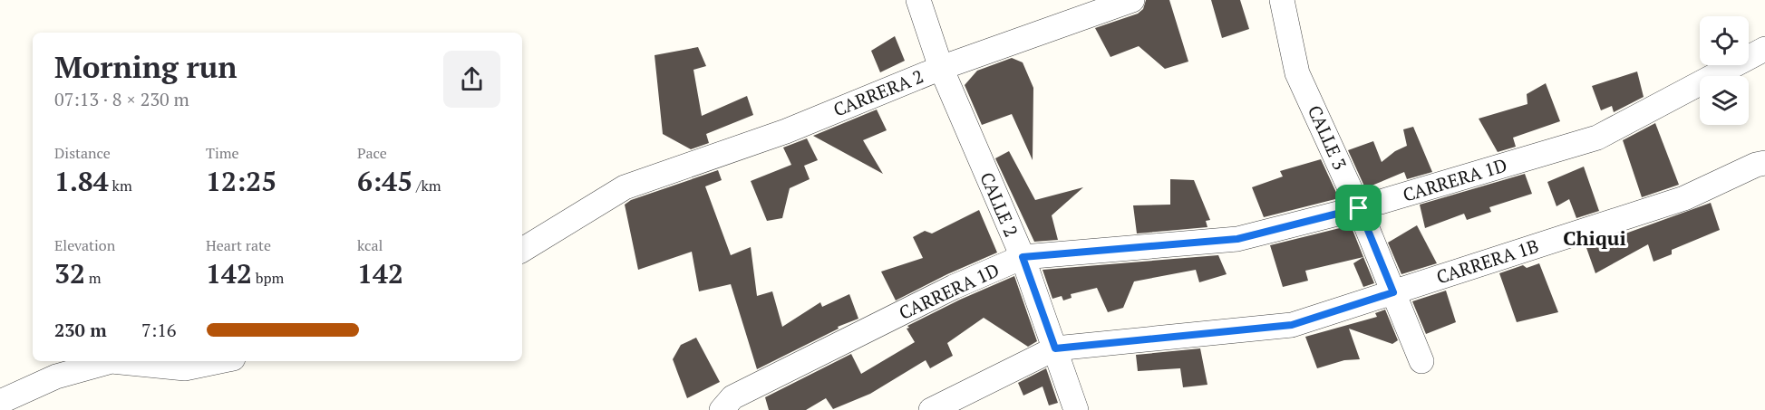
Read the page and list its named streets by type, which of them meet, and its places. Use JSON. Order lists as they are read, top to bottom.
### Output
{
  "streets": {
    "street": [
      "CARRERA 2",
      "CALLE 3",
      "CARRERA 1D",
      "CALLE 2",
      "CARRERA 1B"
    ]
  },
  "crossings": [
    ["CARRERA 2", "CALLE 2"],
    ["CALLE 3", "CARRERA 1D"],
    ["CALLE 3", "CARRERA 1B"],
    ["CARRERA 1D", "CALLE 2"],
    ["CALLE 2", "CARRERA 1B"]
  ],
  "districts": ["Chiqui"],
  "page": {
    "heading": ["Morning run", "07:13 · 8 × 230 m"],
    "stats": [
      ["Distance", "1.84 km"],
      ["Time", "12:25"],
      ["Pace", "6:45 /km"],
      ["Elevation", "32 m"],
      ["Heart rate", "142 bpm"],
      ["kcal", "142"]
    ],
    "list": [
      {
        "name": "230 m",
        "note": "7:16"
      }
    ]
  }
}
